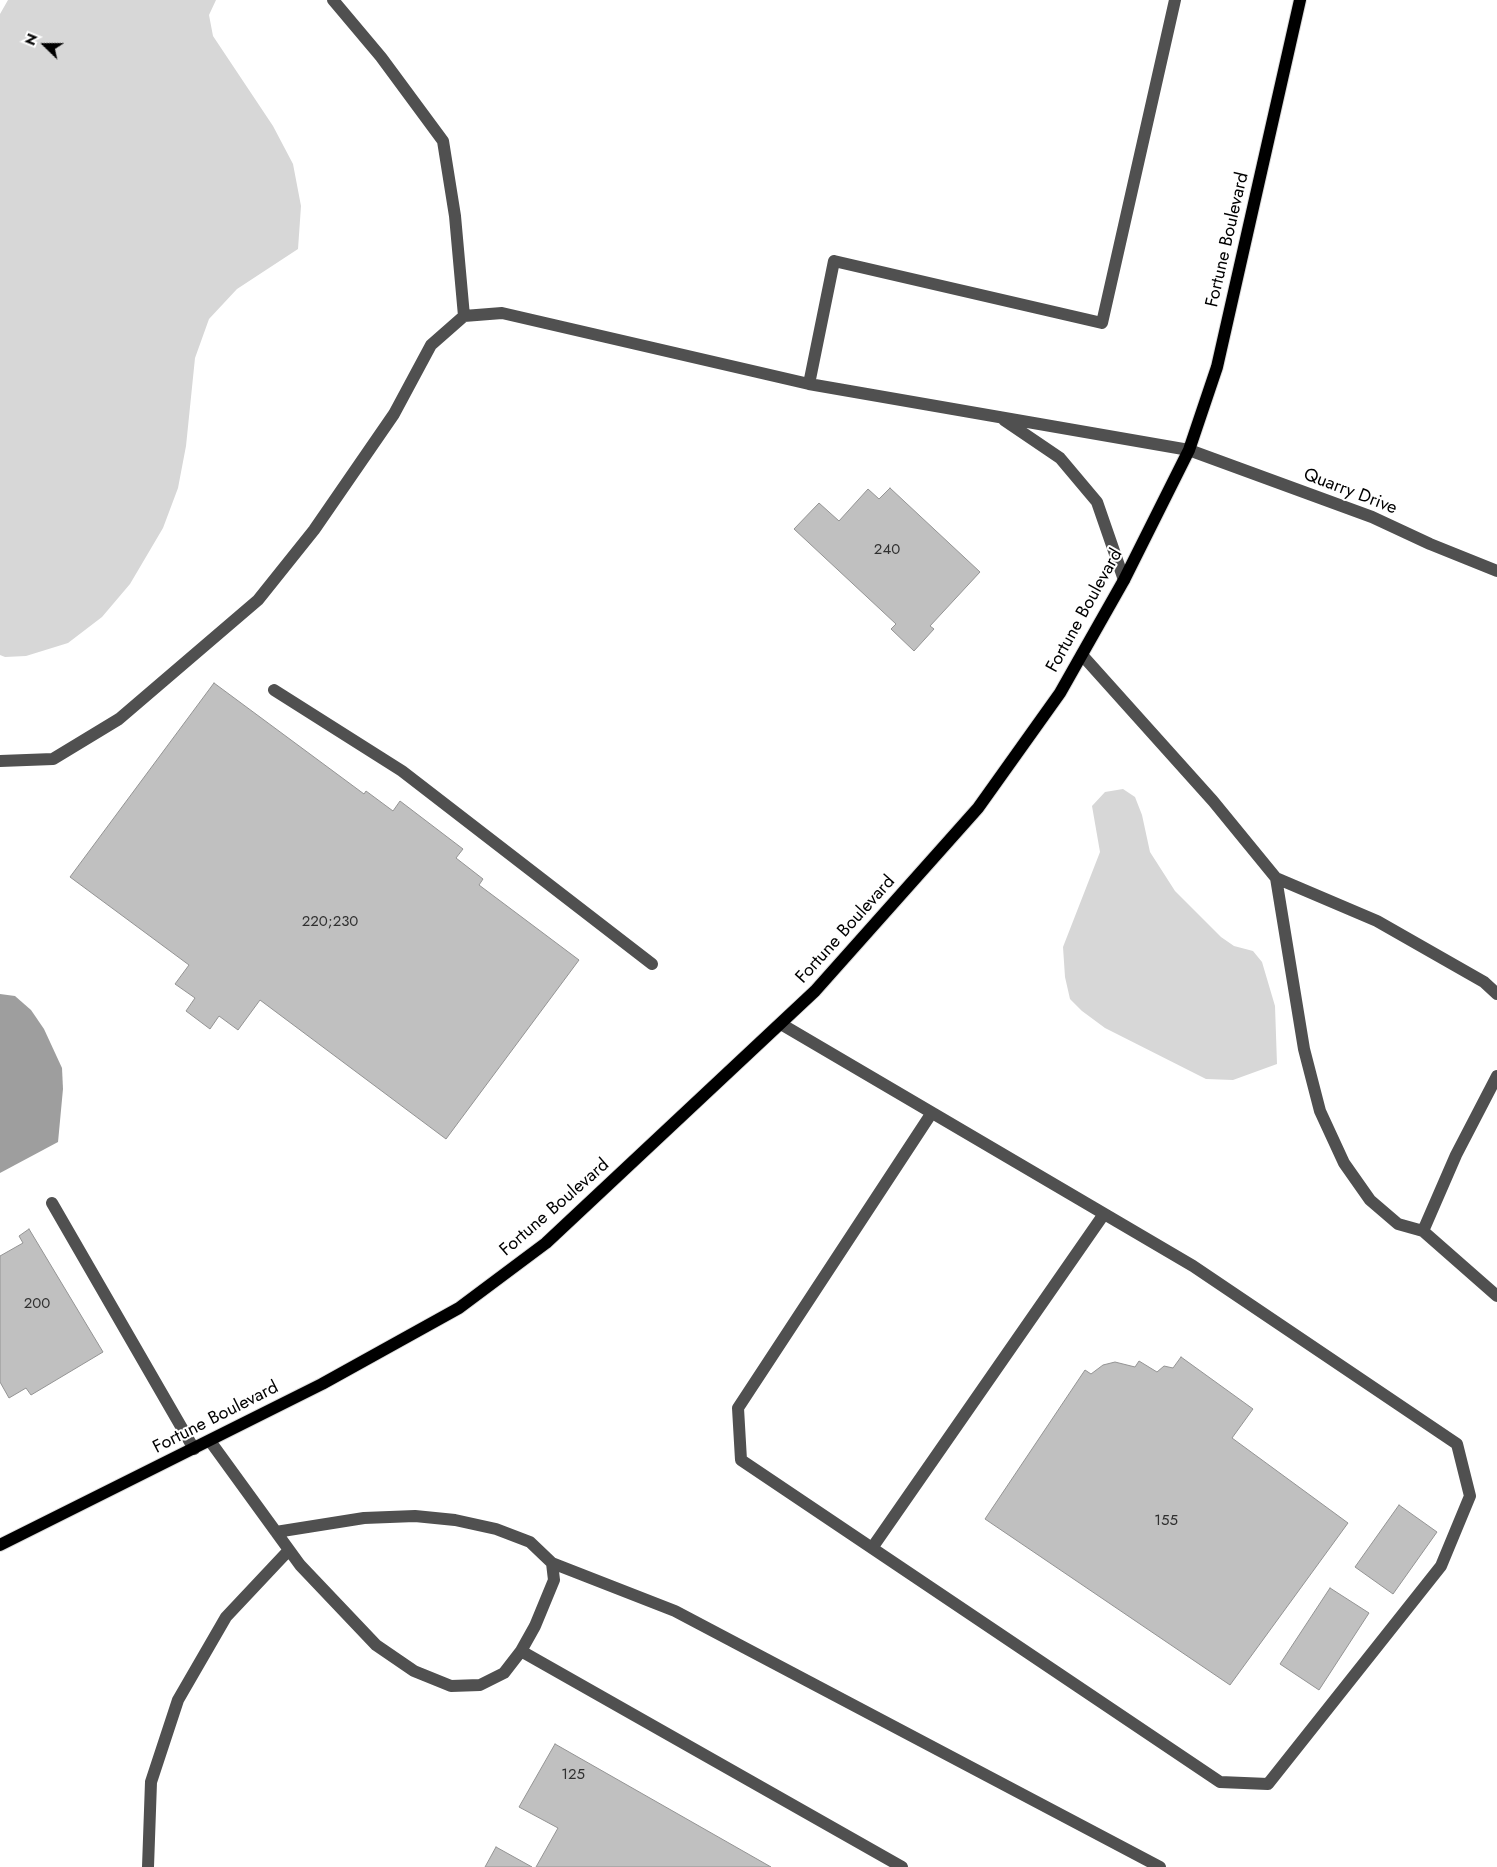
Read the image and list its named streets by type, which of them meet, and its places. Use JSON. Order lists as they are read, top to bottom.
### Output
{
  "streets": {
    "main road": ["Fortune Boulevard"],
    "street": ["Quarry Drive"]
  },
  "crossings": [
    ["Fortune Boulevard", "Quarry Drive"]
  ],
  "house_numbers": [
    "240",
    "220;230",
    "200",
    "155",
    "125"
  ],
  "north": "left"
}
